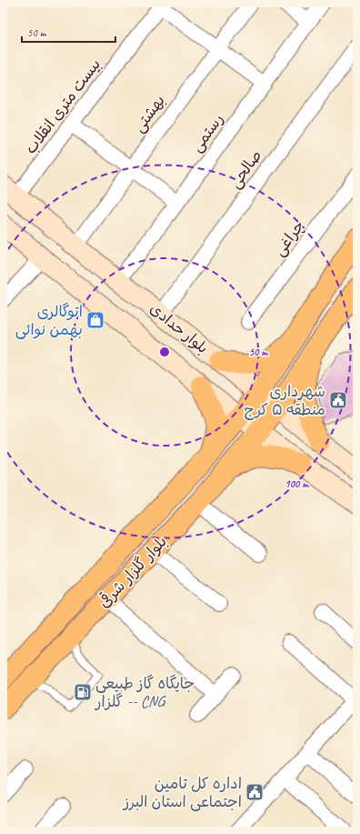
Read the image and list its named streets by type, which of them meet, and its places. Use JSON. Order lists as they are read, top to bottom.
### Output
{
  "streets": {
    "main road": ["بلوار حدادی", "بلوار گلزار شرقی"],
    "street": [
      "بیست متری انقلاب",
      "بهشتی",
      "رستمی",
      "صالحی",
      "چراغی"
    ]
  },
  "crossings": [
    ["بیست متری انقلاب", "بلوار حدادی"],
    ["بهشتی", "بلوار حدادی"],
    ["رستمی", "بلوار حدادی"],
    ["صالحی", "بلوار حدادی"],
    ["بلوار حدادی", "بلوار گلزار شرقی"]
  ],
  "places": {
    "shop": ["اتوگالری بهمن نوائی"],
    "public building": ["شهرداری منطقه ۵ کرج", "اداره کل تامین اجتماعی استان البرز"],
    "fuel station": ["جایگاه گاز طبیعی گلزار -- CNG"]
  },
  "scale_bar": "50 m",
  "rings": ["50 m", "100 m"]
}
